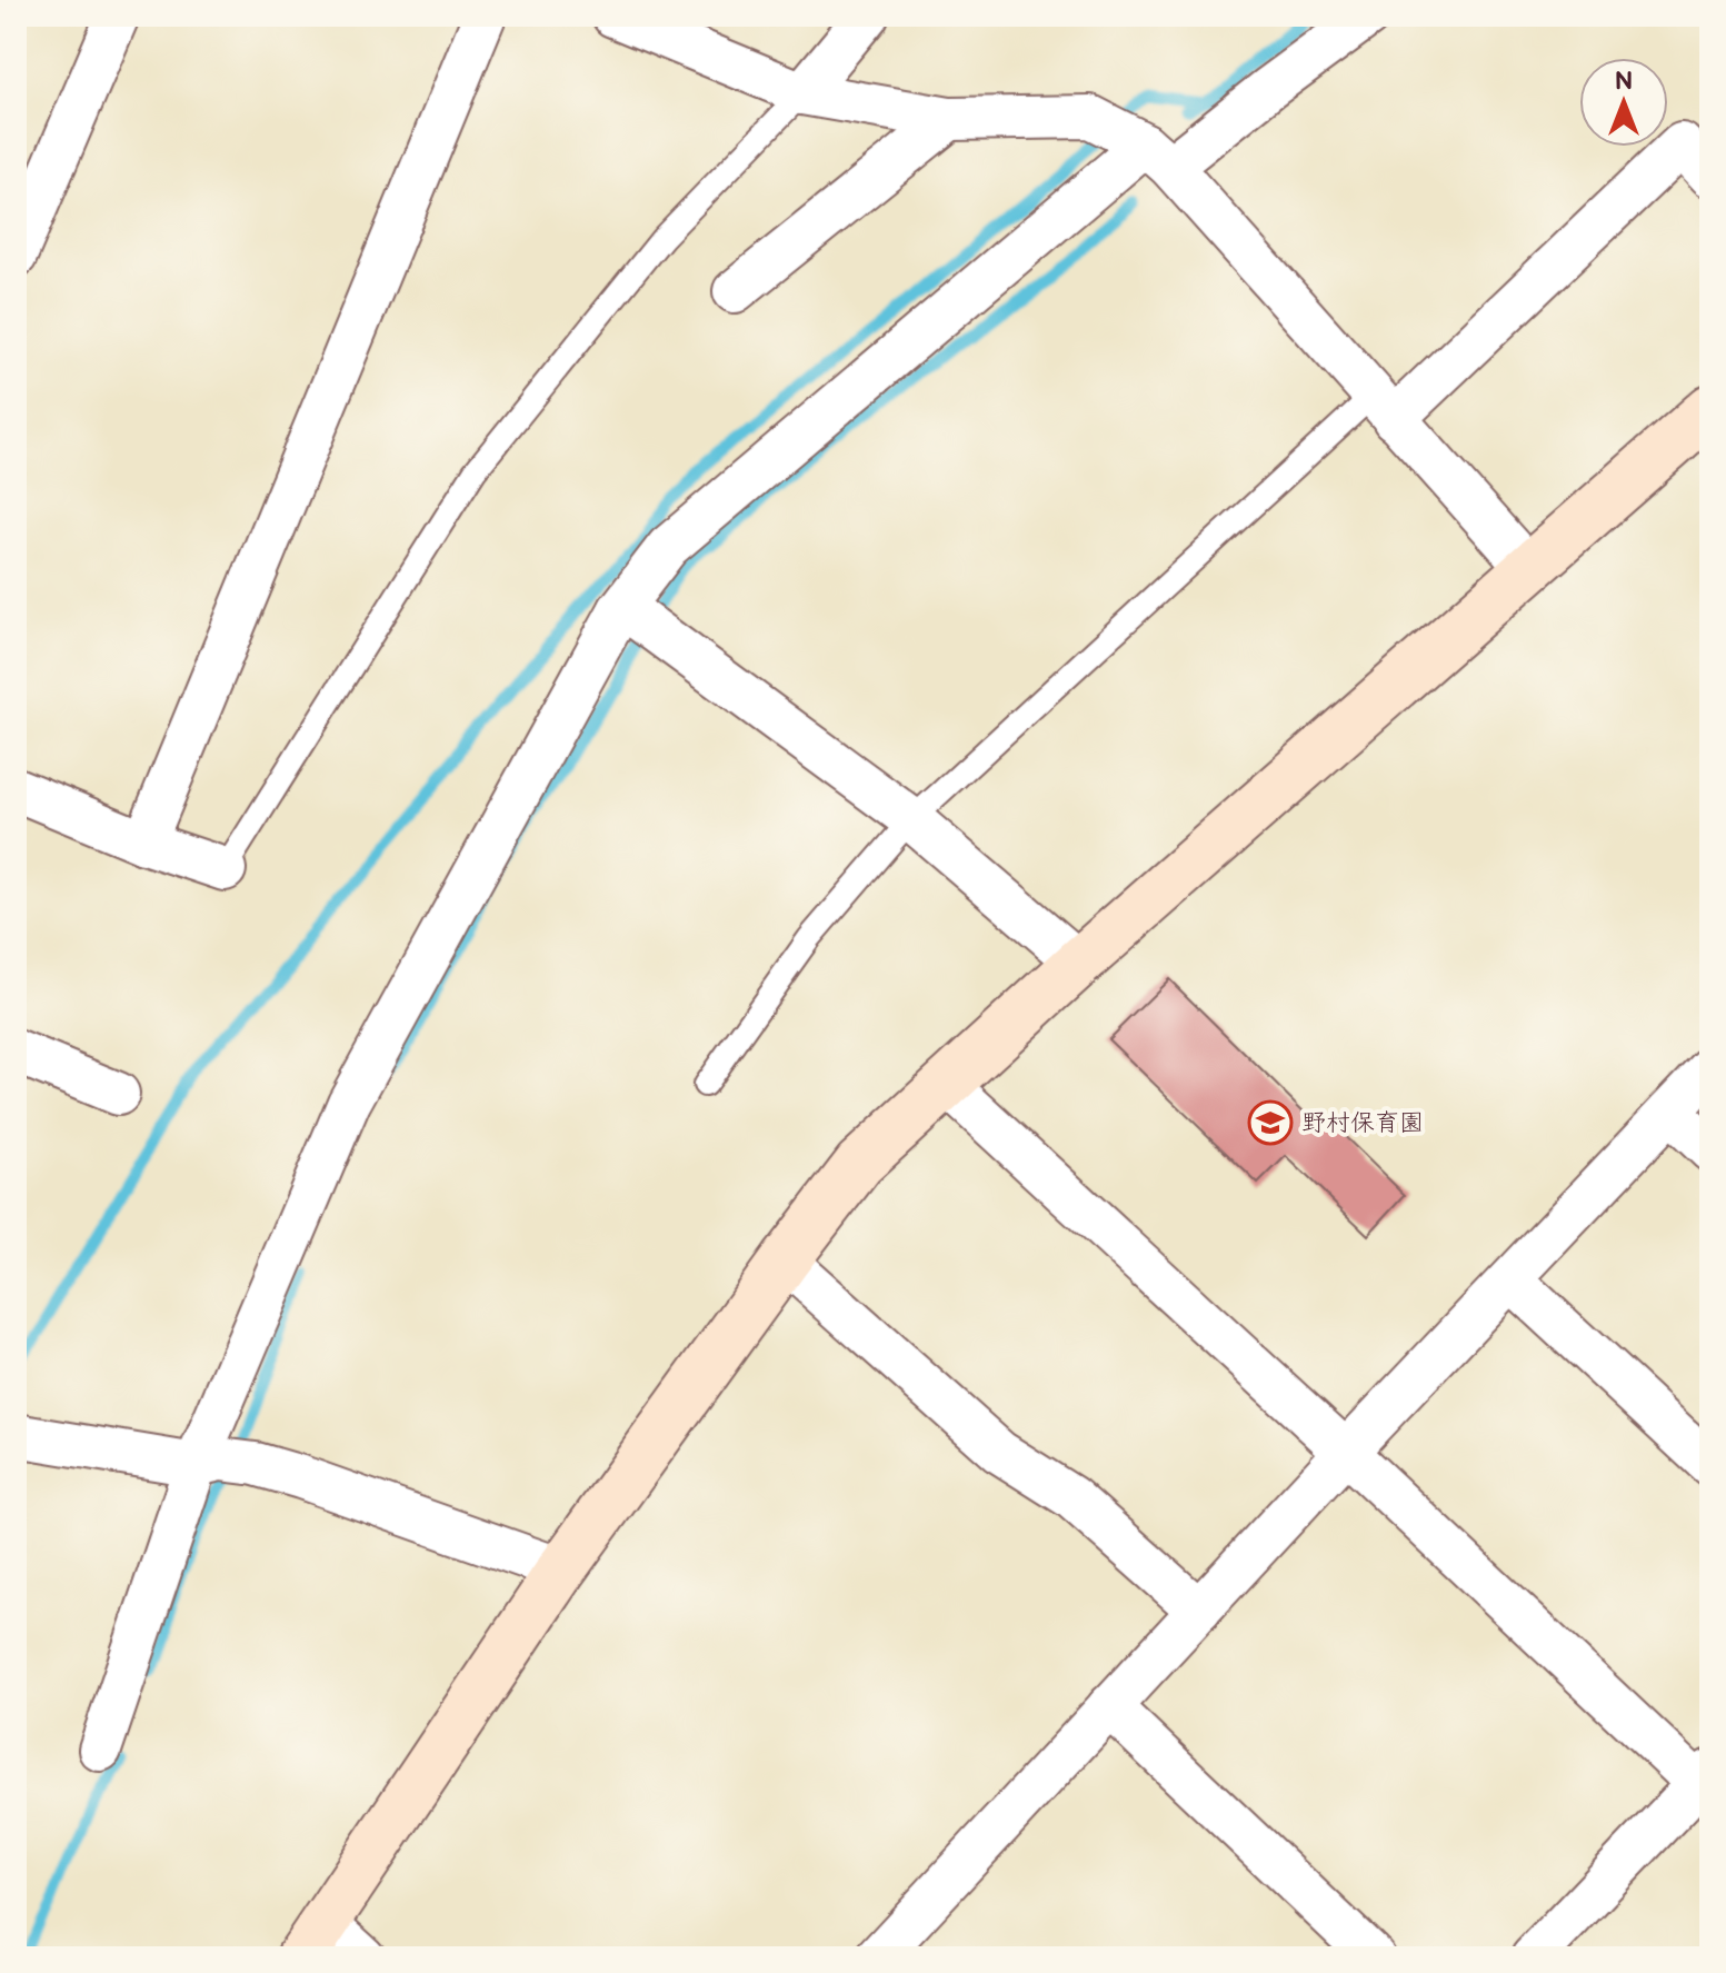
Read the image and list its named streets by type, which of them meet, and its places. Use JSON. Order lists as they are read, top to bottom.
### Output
{
  "places": {
    "school or university": ["野村保育園"]
  },
  "north": "top"
}
